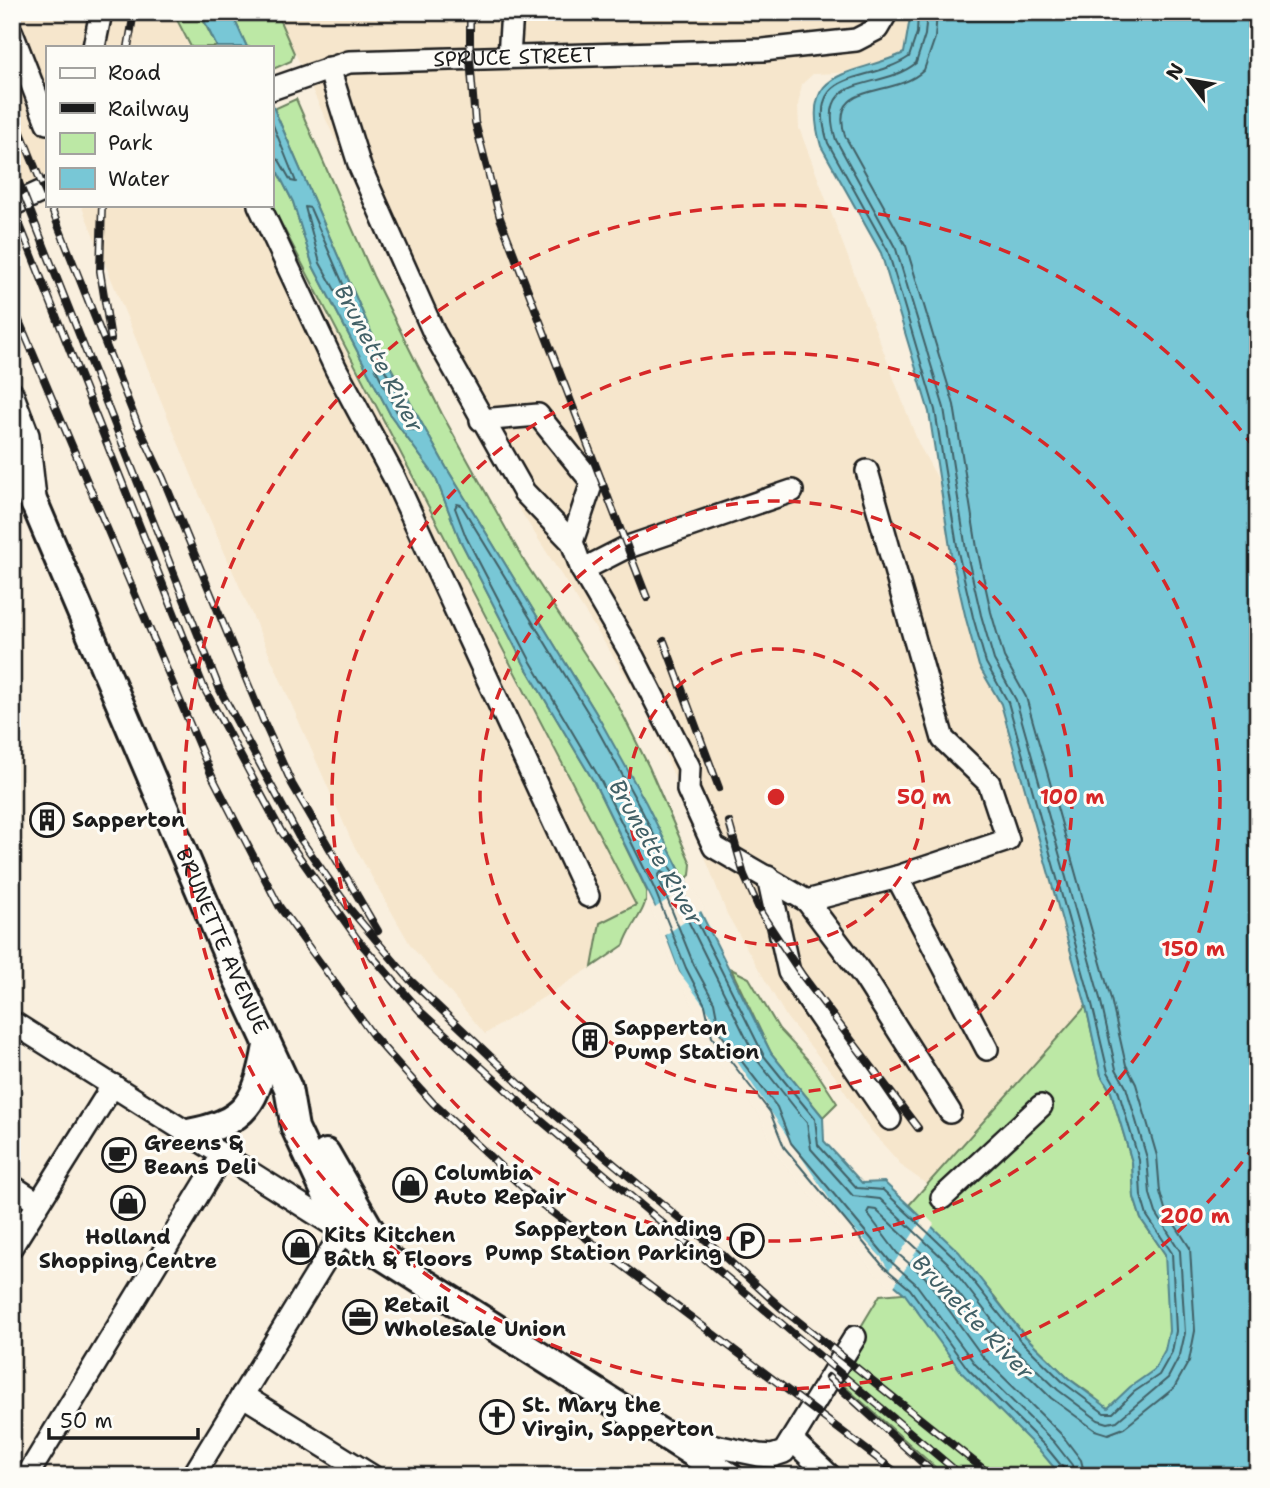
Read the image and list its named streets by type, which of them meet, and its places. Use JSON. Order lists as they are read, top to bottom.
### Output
{
  "streets": {
    "main road": ["BRUNETTE AVENUE"],
    "street": ["SPRUCE STREET"]
  },
  "water": ["Brunette River"],
  "places": {
    "building": ["Sapperton", "Sapperton Pump Station"],
    "cafe": ["Greens & Beans Deli"],
    "shop": ["Columbia Auto Repair", "Holland Shopping Centre", "Kits Kitchen Bath & Floors"],
    "parking": ["Sapperton Landing Pump Station Parking"],
    "office": ["Retail Wholesale Union"],
    "church": ["St. Mary the Virgin, Sapperton"]
  },
  "legend": [
    "Road",
    "Railway",
    "Park",
    "Water"
  ],
  "scale_bar": "50 m",
  "north": "top left",
  "rings": [
    "50 m",
    "100 m",
    "150 m",
    "200 m"
  ]
}
